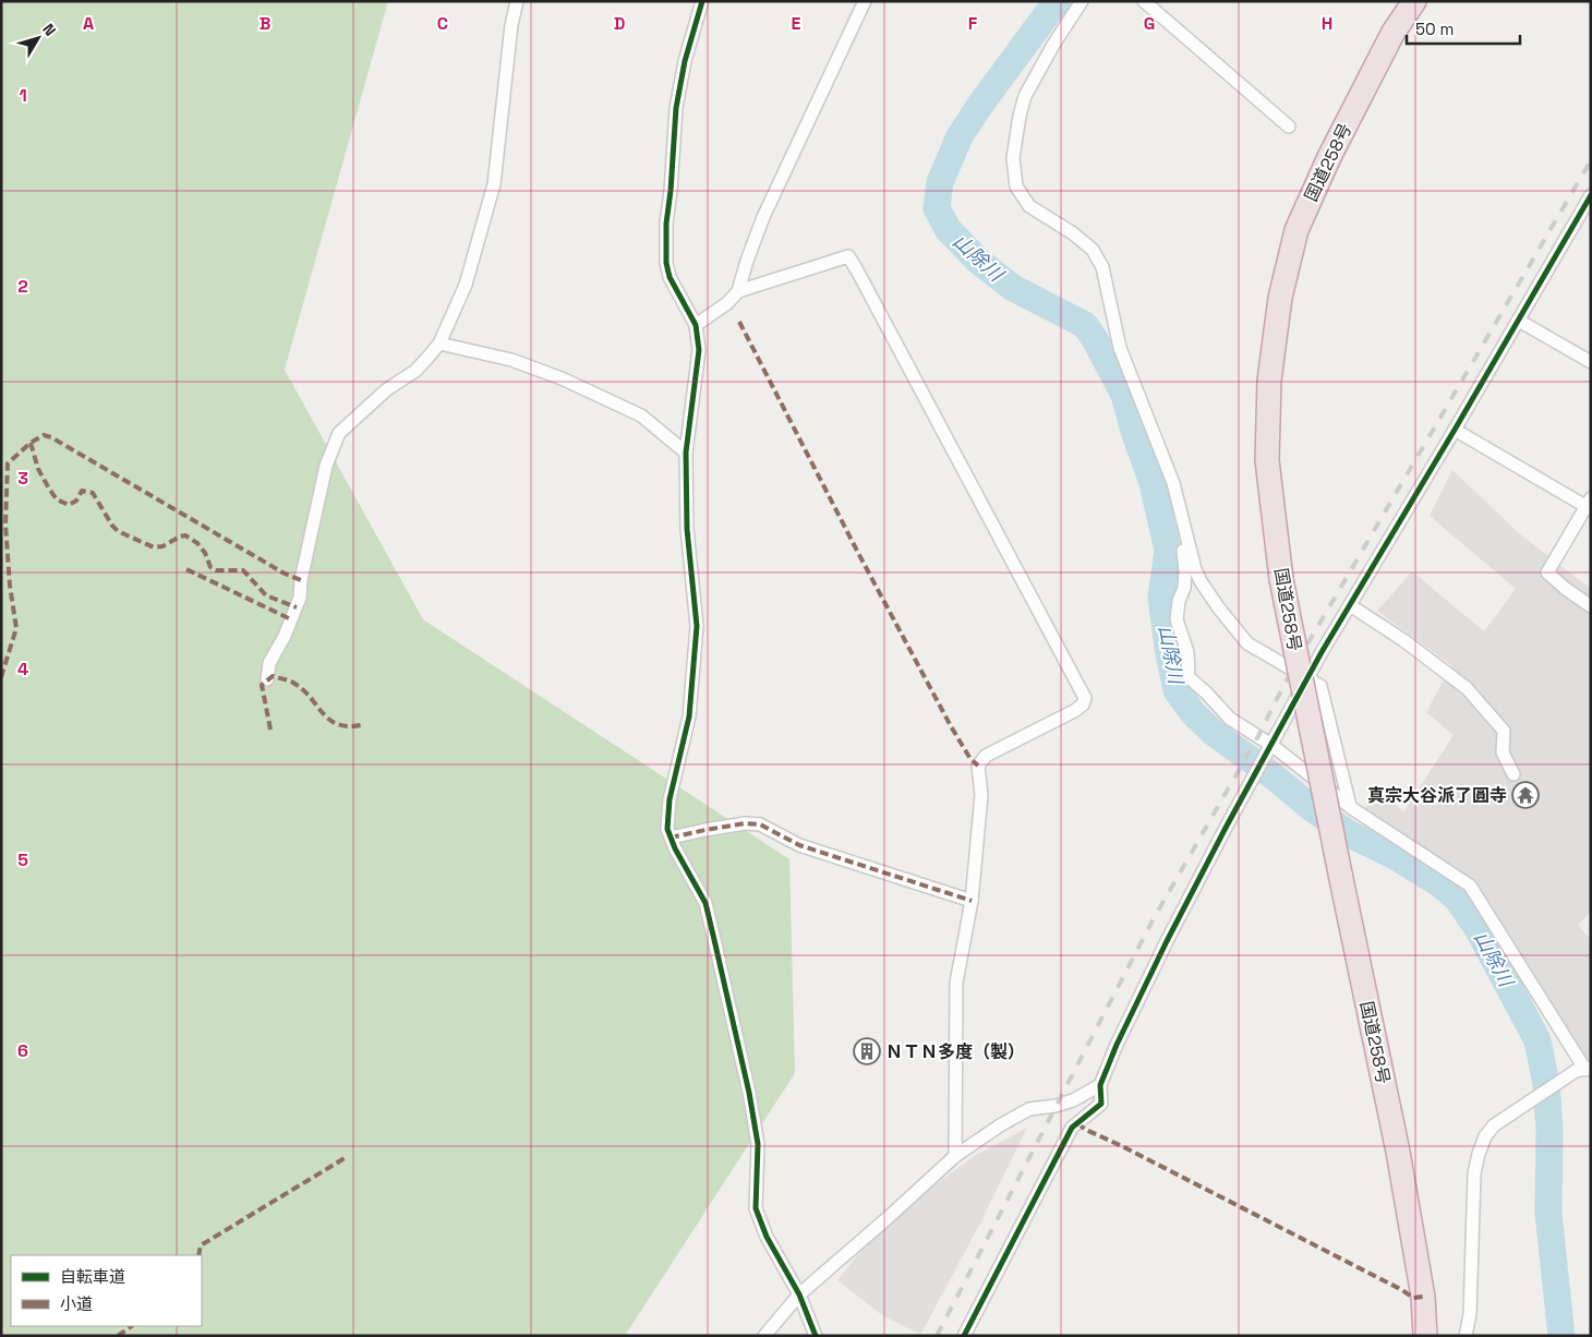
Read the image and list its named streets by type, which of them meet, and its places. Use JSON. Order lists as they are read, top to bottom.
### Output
{
  "streets": {
    "highway": ["国道258号"]
  },
  "water": ["山除川"],
  "places": {
    "temple": ["真宗大谷派了圓寺"],
    "building": ["ＮＴＮ多度（製）"]
  },
  "legend": ["自転車道", "小道"],
  "scale_bar": "50 m",
  "north": "top right",
  "grid": {
    "columns": [
      "A",
      "B",
      "C",
      "D",
      "E",
      "F",
      "G",
      "H"
    ],
    "rows": [
      "1",
      "2",
      "3",
      "4",
      "5",
      "6"
    ]
  }
}
